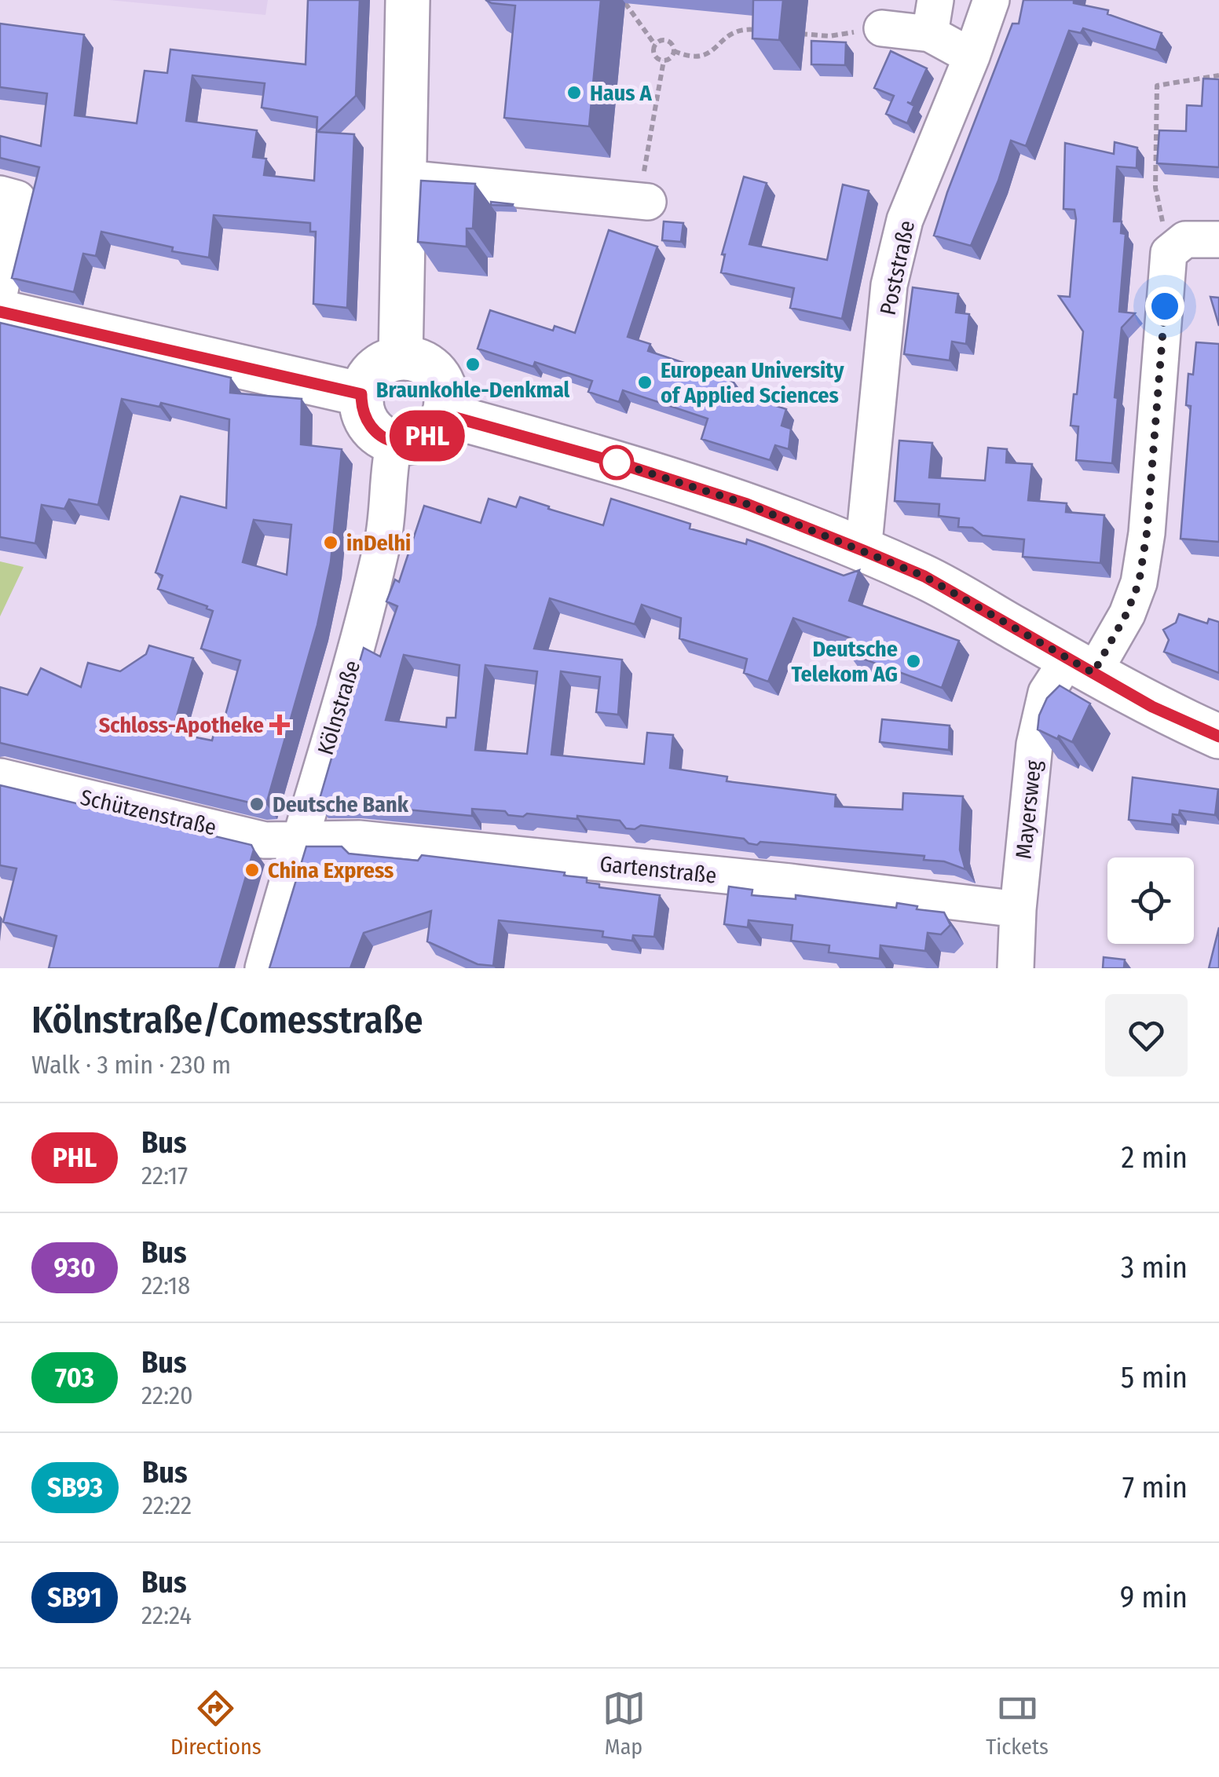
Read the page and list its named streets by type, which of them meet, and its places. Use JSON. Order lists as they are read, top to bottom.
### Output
{
  "streets": {
    "street": [
      "Poststraße",
      "Kölnstraße",
      "Mayersweg",
      "Schützenstraße",
      "Gartenstraße"
    ]
  },
  "crossings": [
    ["Kölnstraße", "Schützenstraße"],
    ["Kölnstraße", "Gartenstraße"],
    ["Mayersweg", "Gartenstraße"],
    ["Schützenstraße", "Gartenstraße"]
  ],
  "places": {
    "other": [
      "Haus A",
      "Braunkohle-Denkmal",
      "European University of Applied Sciences",
      "inDelhi",
      "Deutsche Telekom AG",
      "Deutsche Bank",
      "China Express"
    ],
    "health": ["Schloss-Apotheke"]
  },
  "lines": ["bus line PHL"],
  "page": {
    "on_map": "PHL",
    "heading": ["Kölnstraße/Comesstraße", "Walk · 3 min · 230 m"],
    "list": [
      {
        "mark": "PHL",
        "name": "Bus",
        "note": "22:17",
        "value": "2 min"
      },
      {
        "mark": "930",
        "name": "Bus",
        "note": "22:18",
        "value": "3 min"
      },
      {
        "mark": "703",
        "name": "Bus",
        "note": "22:20",
        "value": "5 min"
      },
      {
        "mark": "SB93",
        "name": "Bus",
        "note": "22:22",
        "value": "7 min"
      },
      {
        "mark": "SB91",
        "name": "Bus",
        "note": "22:24",
        "value": "9 min"
      }
    ],
    "tabs": ["Directions", "Map", "Tickets"]
  }
}
